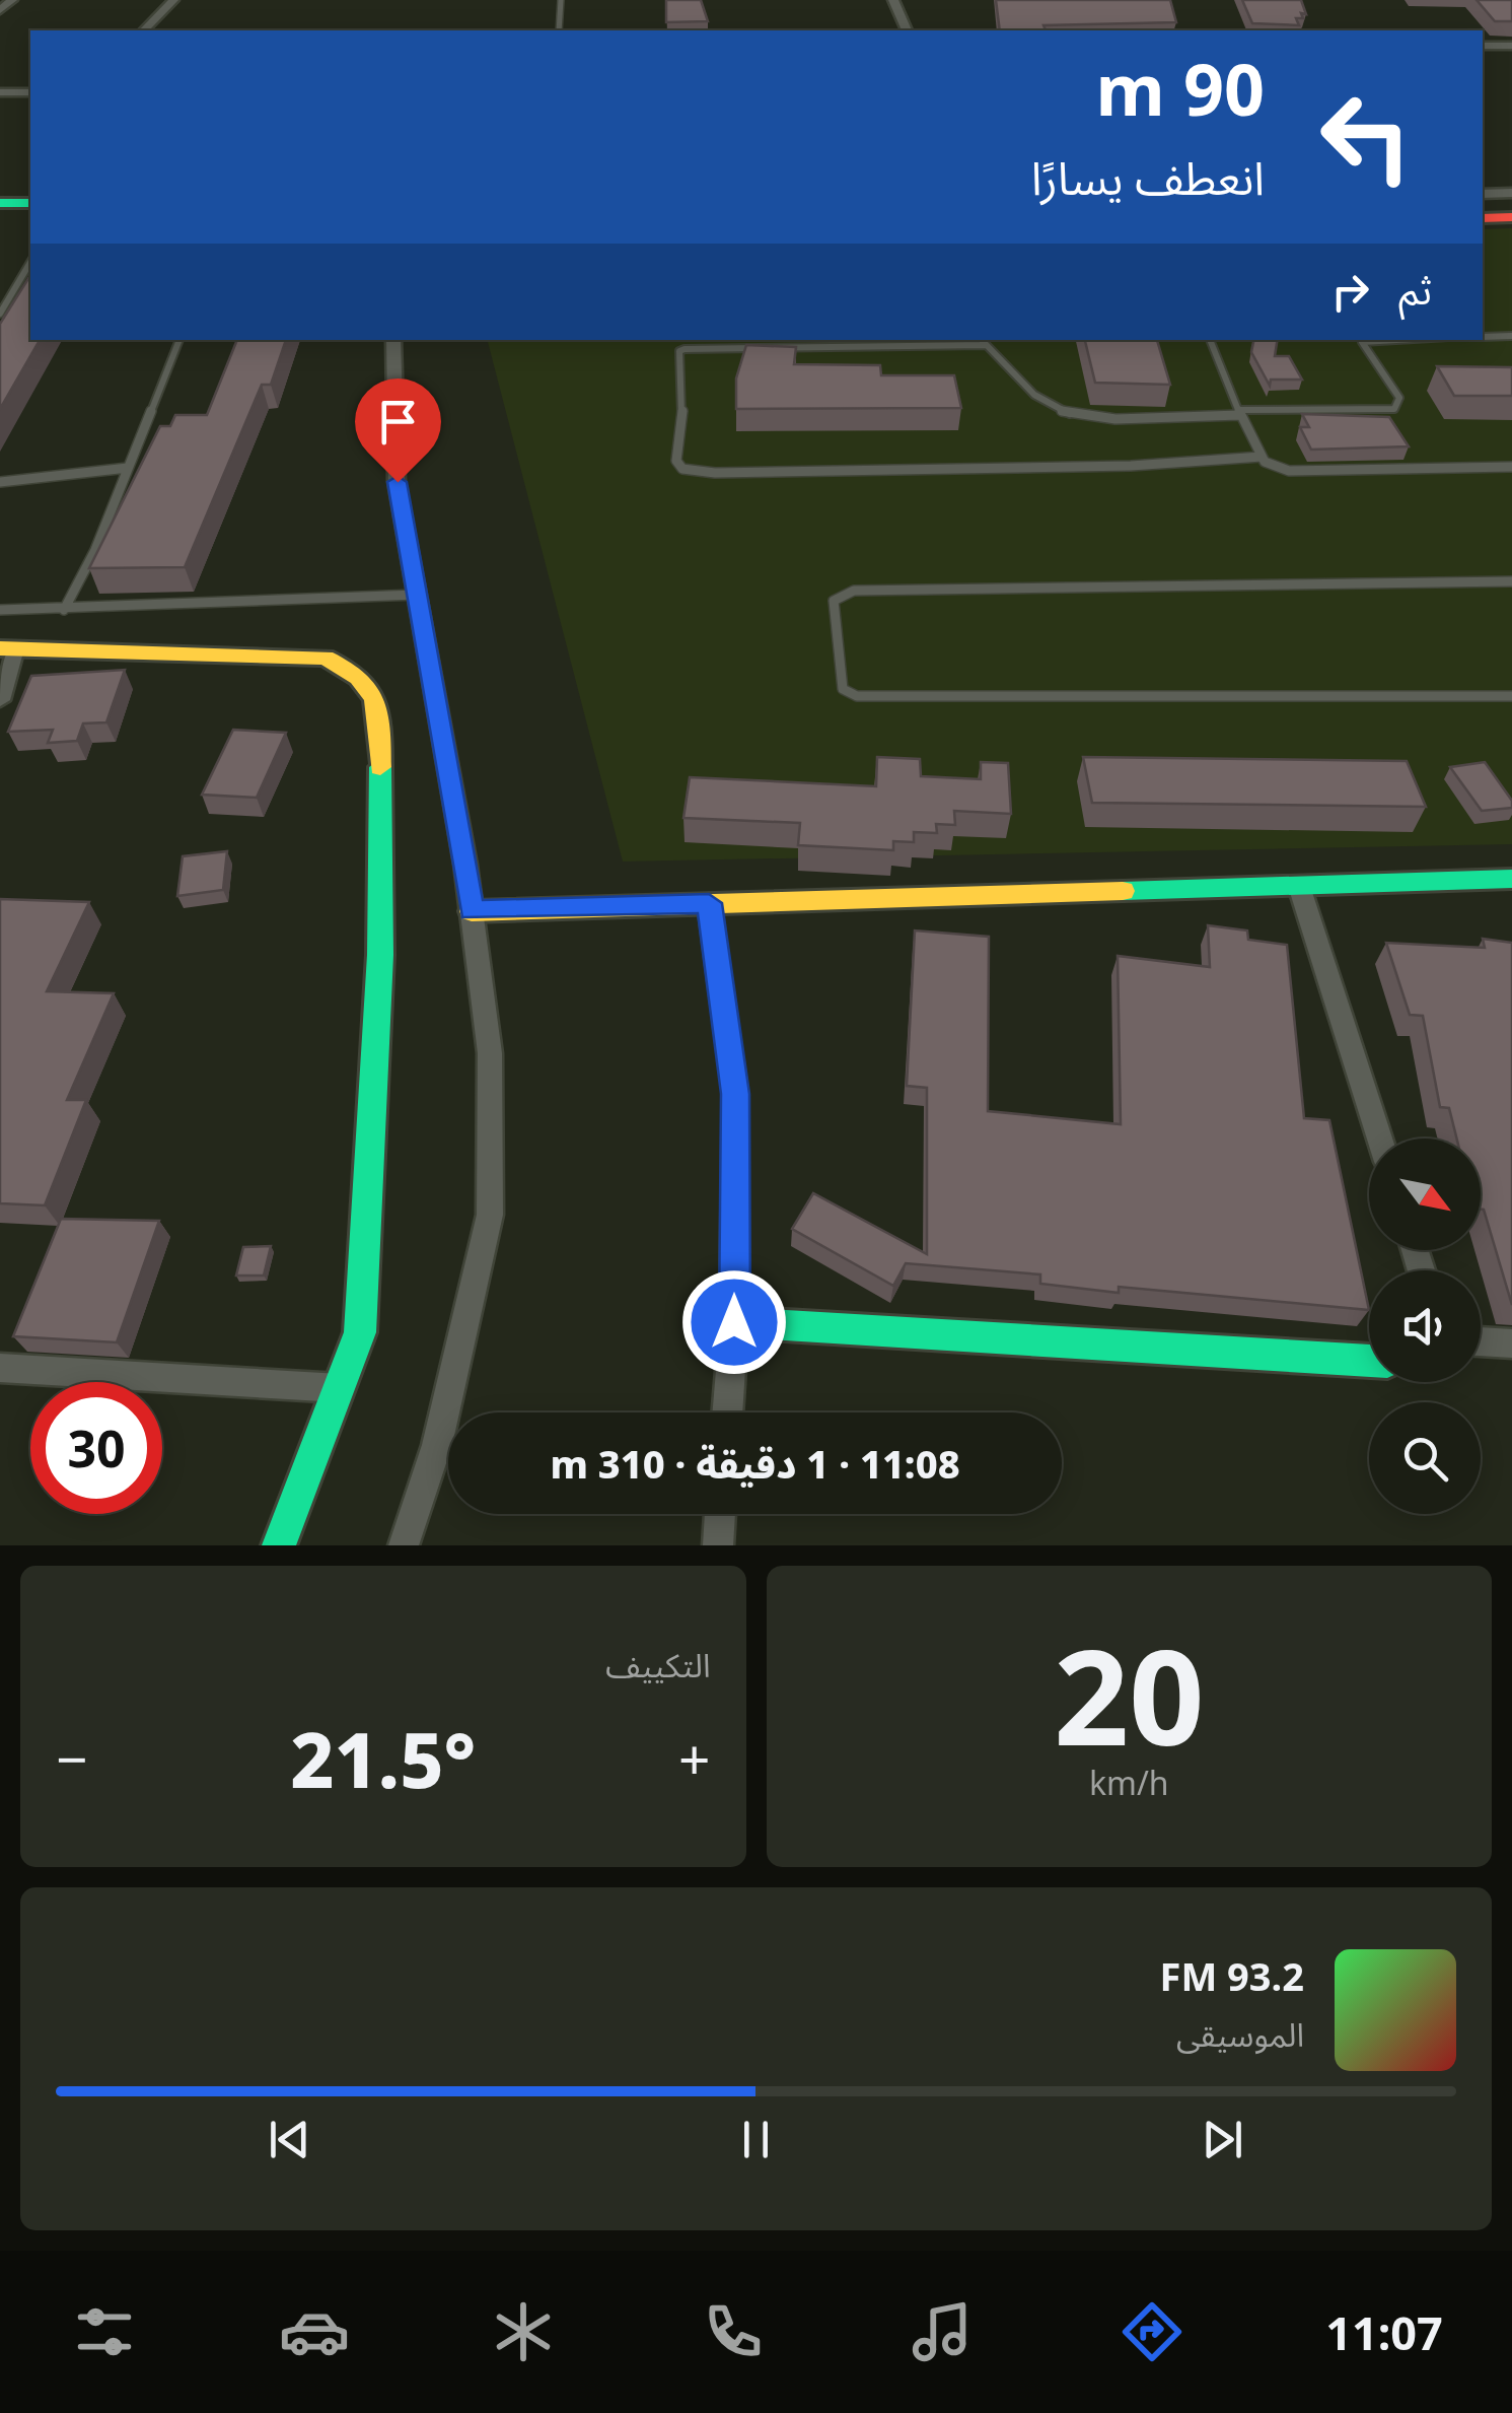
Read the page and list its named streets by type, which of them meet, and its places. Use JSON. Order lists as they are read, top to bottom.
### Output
{
  "north": "bottom right",
  "page": {
    "turn": ["90 m", "انعطف يسارًا"],
    "then": "ثم",
    "limit": "30",
    "trip": "11:08 · 1 دقيقة · 310 m",
    "tile": [
      ["20", "km/h"],
      "التكييف"
    ],
    "heat": ["−", "21.5°", "+"],
    "song": ["93.2 FM", "الموسيقى"],
    "tabs": "11:07"
  }
}
